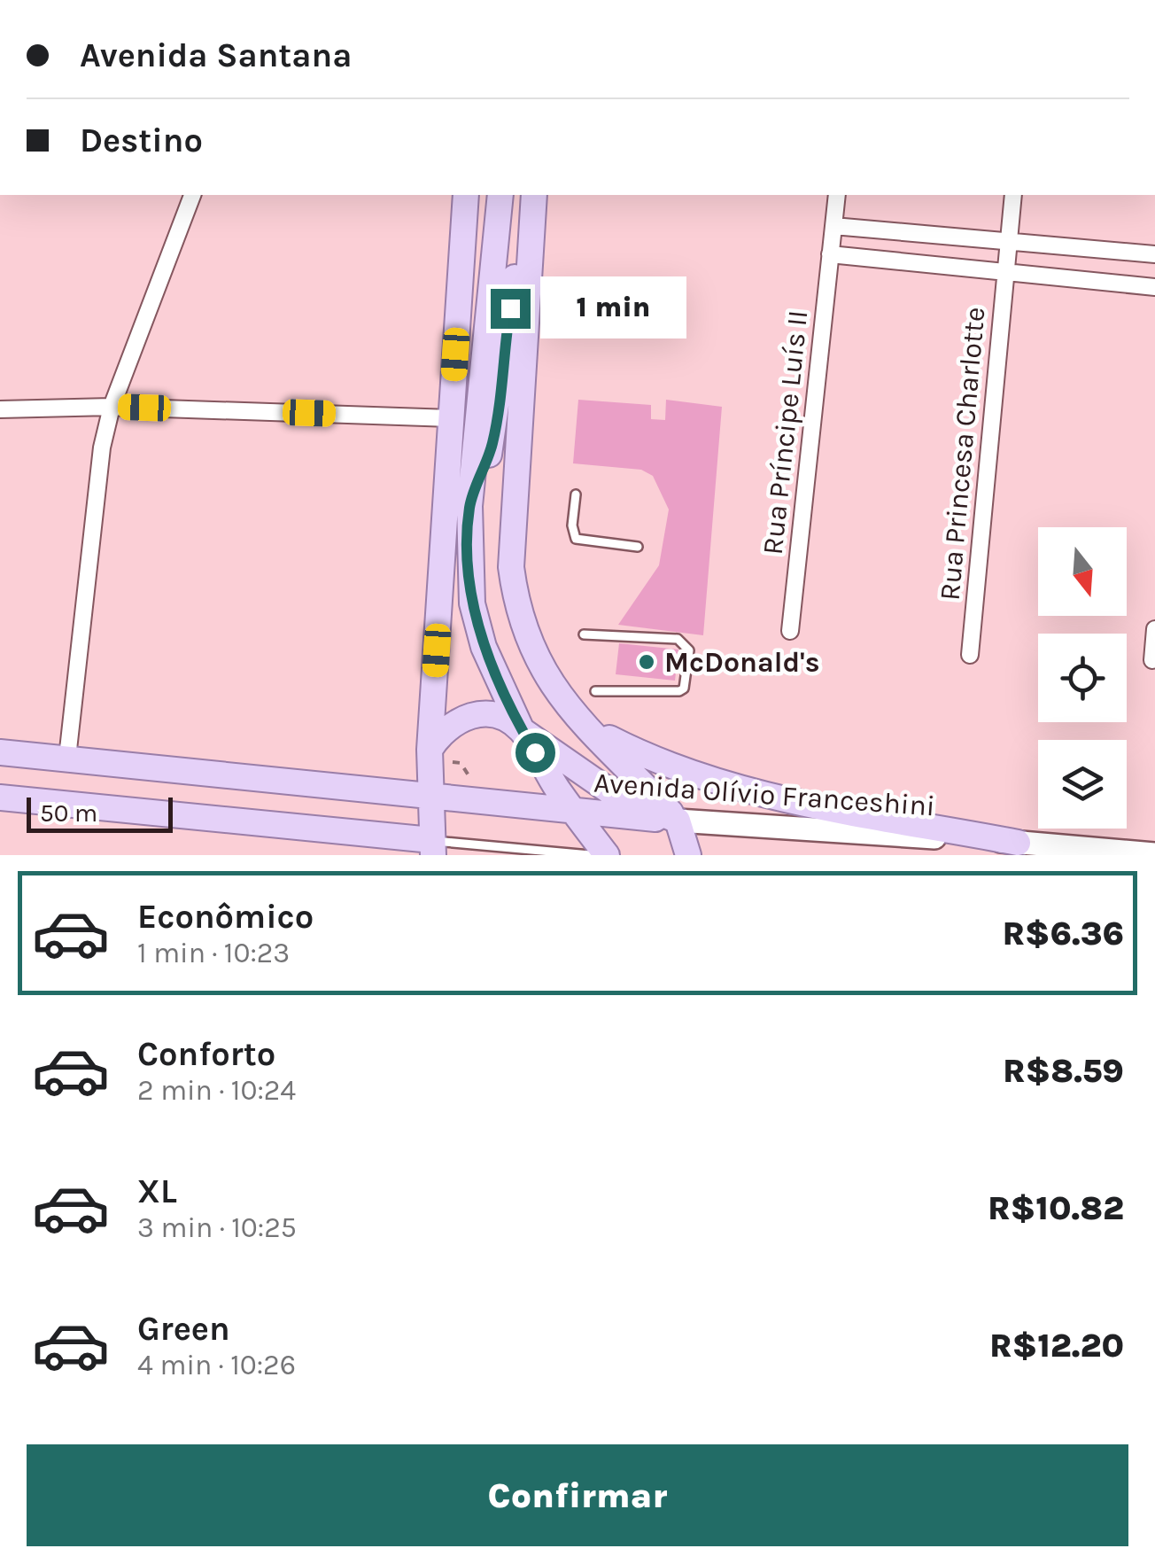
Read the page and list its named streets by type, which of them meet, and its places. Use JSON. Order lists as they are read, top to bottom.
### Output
{
  "streets": {
    "main road": ["Avenida Olívio Franceshini"],
    "street": ["Rua Príncipe Luís II", "Rua Princesa Charlotte"]
  },
  "places": ["McDonald's"],
  "scale_bar": "50 m",
  "north": "bottom",
  "page": {
    "banner": ["Avenida Santana", "Destino"],
    "bubble": "1 min",
    "scale": "50 m",
    "list": [
      {
        "name": "Econômico",
        "note": "1 min · 10:23",
        "value": "R$6.36"
      },
      {
        "name": "Conforto",
        "note": "2 min · 10:24",
        "value": "R$8.59"
      },
      {
        "name": "XL",
        "note": "3 min · 10:25",
        "value": "R$10.82"
      },
      {
        "name": "Green",
        "note": "4 min · 10:26",
        "value": "R$12.20"
      }
    ],
    "buttons": "Confirmar"
  }
}
